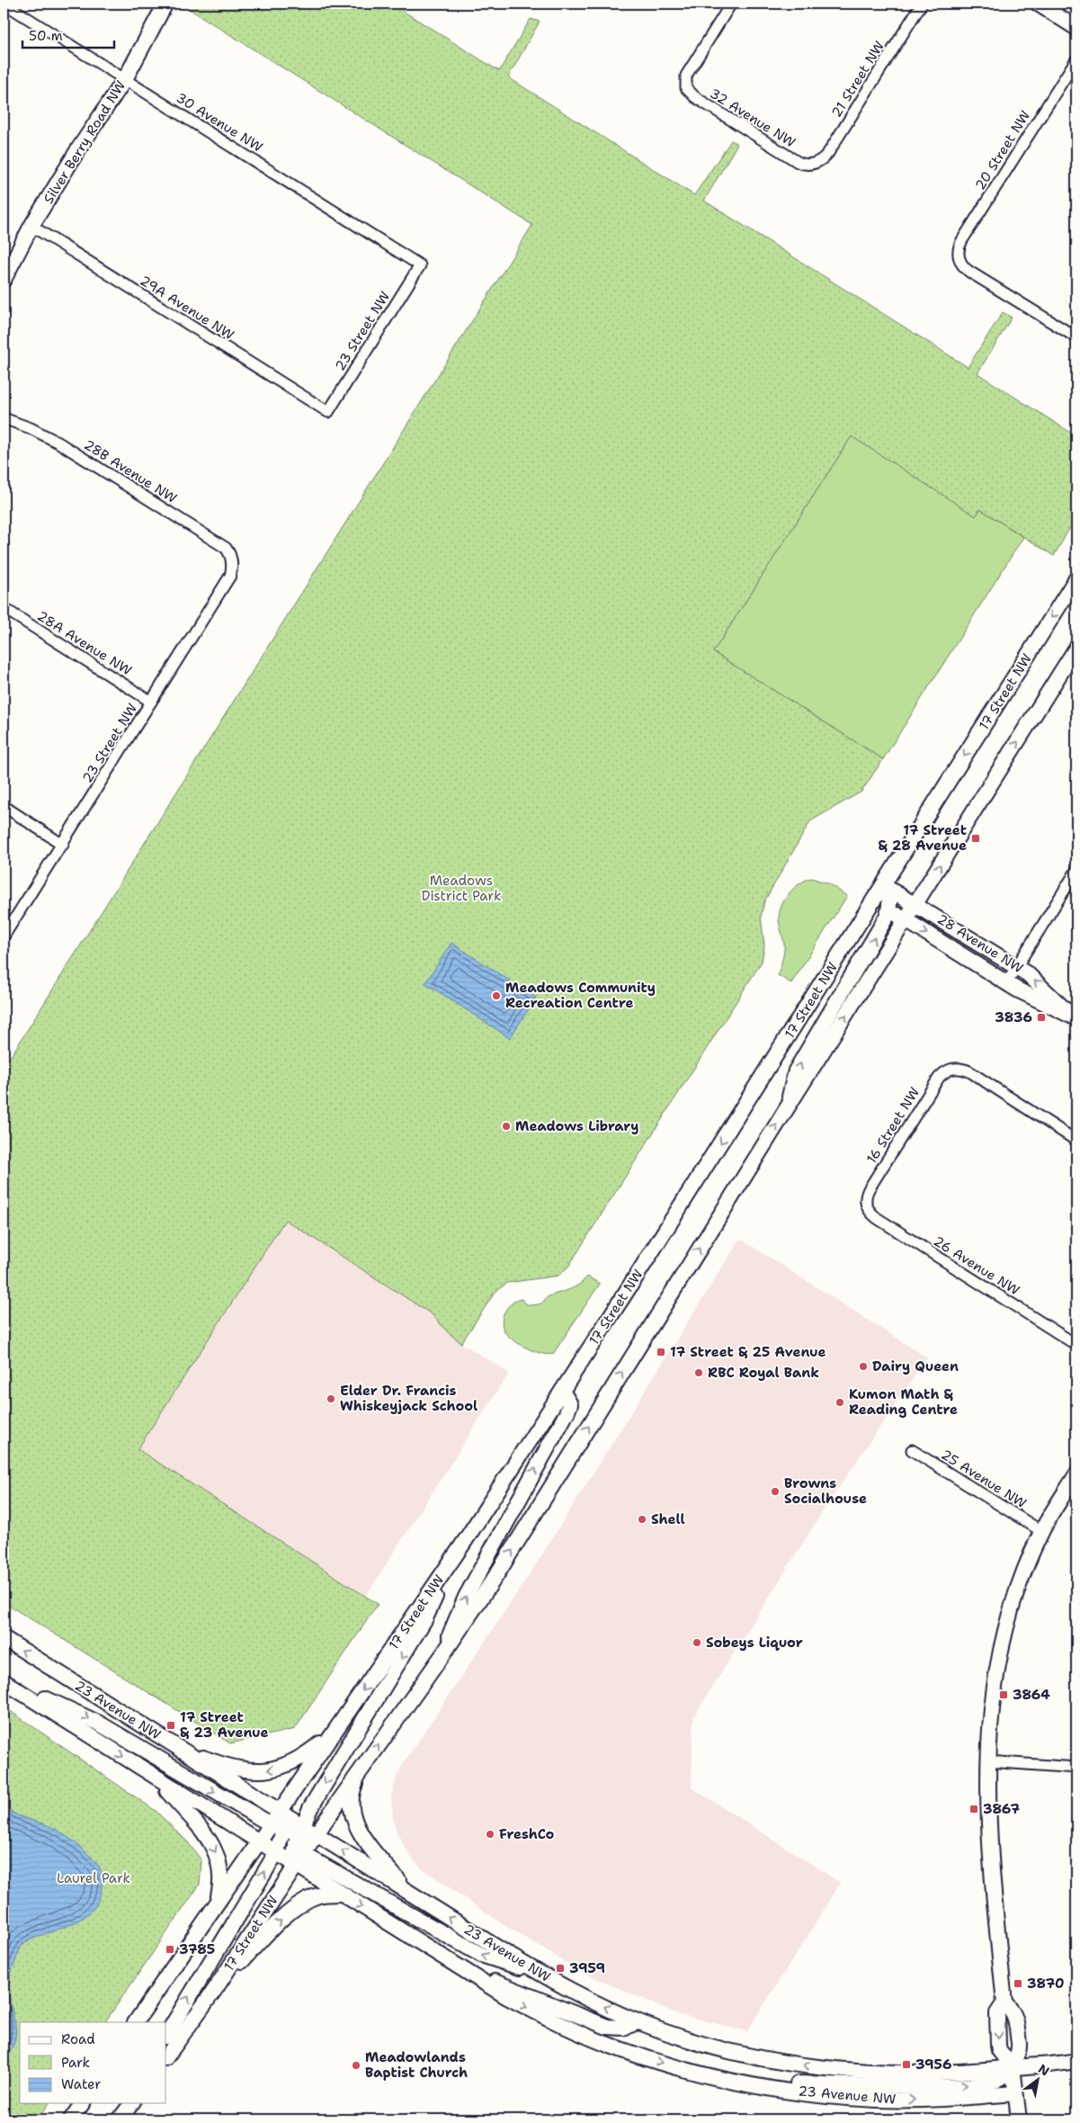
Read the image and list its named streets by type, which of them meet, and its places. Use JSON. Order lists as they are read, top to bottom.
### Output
{
  "streets": {
    "main road": [
      "Silver Berry Road NW",
      "17 Street NW",
      "28 Avenue NW",
      "23 Avenue NW"
    ],
    "street": [
      "21 Street NW",
      "32 Avenue NW",
      "30 Avenue NW",
      "20 Street NW",
      "29A Avenue NW",
      "23 Street NW",
      "28B Avenue NW",
      "28A Avenue NW",
      "16 Street NW",
      "26 Avenue NW",
      "25 Avenue NW"
    ]
  },
  "crossings": [
    ["21 Street NW", "32 Avenue NW"],
    ["30 Avenue NW", "Silver Berry Road NW"],
    ["30 Avenue NW", "23 Street NW"],
    ["Silver Berry Road NW", "29A Avenue NW"],
    ["29A Avenue NW", "23 Street NW"],
    ["23 Street NW", "28B Avenue NW"],
    ["23 Street NW", "28A Avenue NW"],
    ["17 Street NW", "28 Avenue NW"],
    ["17 Street NW", "23 Avenue NW"],
    ["16 Street NW", "26 Avenue NW"]
  ],
  "parks": ["Meadows District Park", "Laurel Park"],
  "places": {
    "transit": [
      "17 Street & 28 Avenue",
      "3836",
      "17 Street & 25 Avenue",
      "3864",
      "17 Street & 23 Avenue",
      "3867",
      "3785",
      "3959",
      "3870",
      "3956"
    ],
    "other": [
      "Meadows Community Recreation Centre",
      "Meadows Library",
      "Dairy Queen",
      "RBC Royal Bank",
      "Elder Dr. Francis Whiskeyjack School",
      "Kumon Math & Reading Centre",
      "Browns Socialhouse",
      "Shell",
      "Sobeys Liquor",
      "FreshCo",
      "Meadowlands Baptist Church"
    ]
  },
  "legend": ["Road", "Park", "Water"],
  "scale_bar": "50 m",
  "north": "top right"
}
